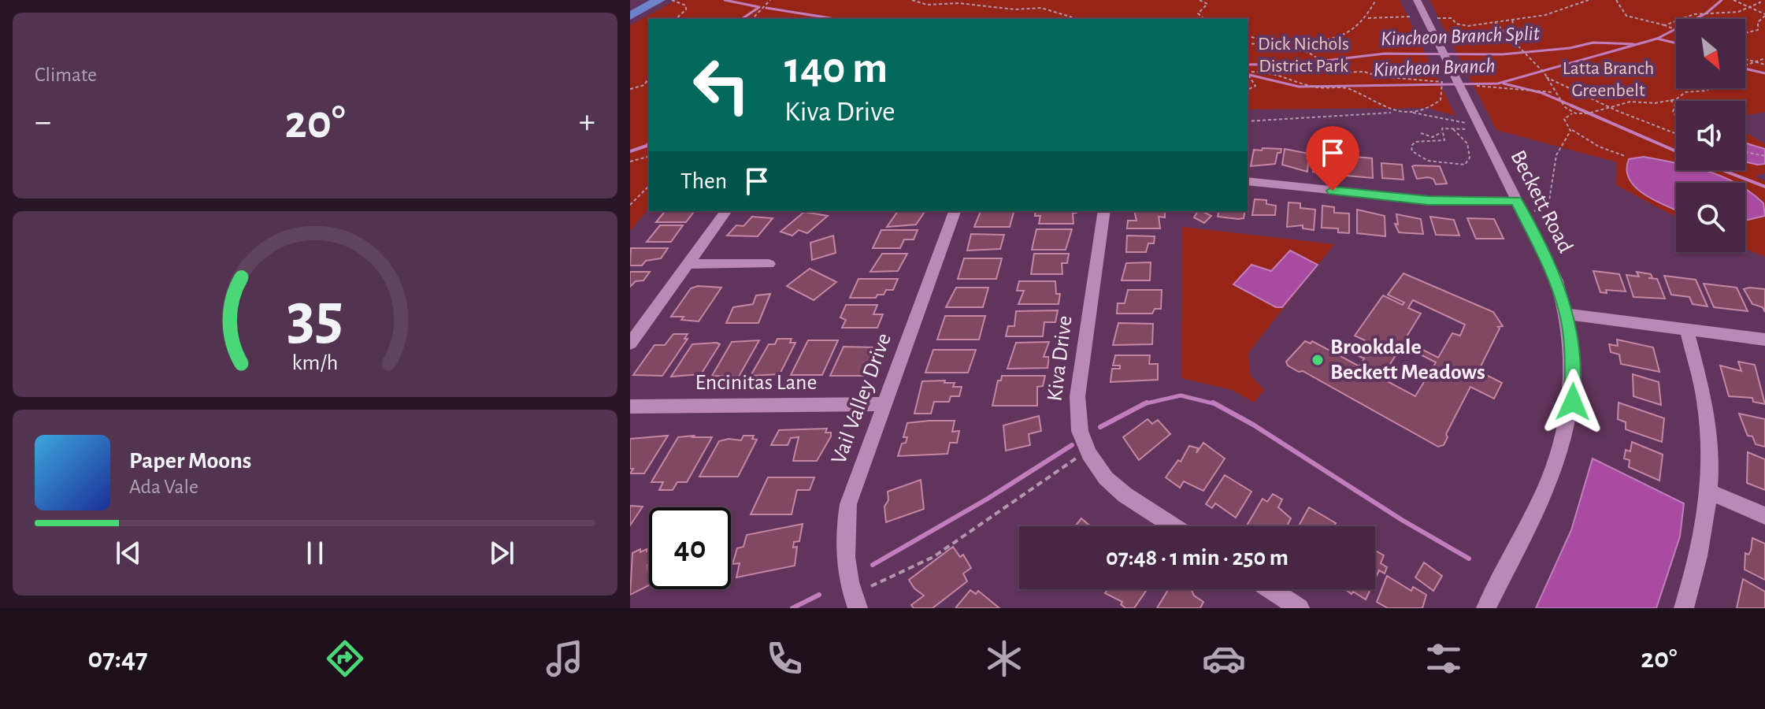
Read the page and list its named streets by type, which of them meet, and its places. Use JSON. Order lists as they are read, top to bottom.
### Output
{
  "streets": {
    "street": [
      "Beckett Road",
      "Kiva Drive",
      "Encinitas Lane",
      "Vail Valley Drive"
    ]
  },
  "crossings": [
    ["Encinitas Lane", "Vail Valley Drive"]
  ],
  "water": ["Kincheon Branch Split", "Kincheon Branch"],
  "parks": ["Dick Nichols District Park", "Latta Branch Greenbelt"],
  "places": ["Brookdale Beckett Meadows"],
  "north": "bottom right",
  "page": {
    "tile": "Climate",
    "turn": ["140 m", "Kiva Drive"],
    "heat": ["−", "20°", "+"],
    "then": "Then",
    "song": ["Paper Moons", "Ada Vale"],
    "limit": "40",
    "trip": "07:48 · 1 min · 250 m",
    "tabs": ["07:47", "20°"],
    "gauge": ["35", "km/h"]
  }
}
